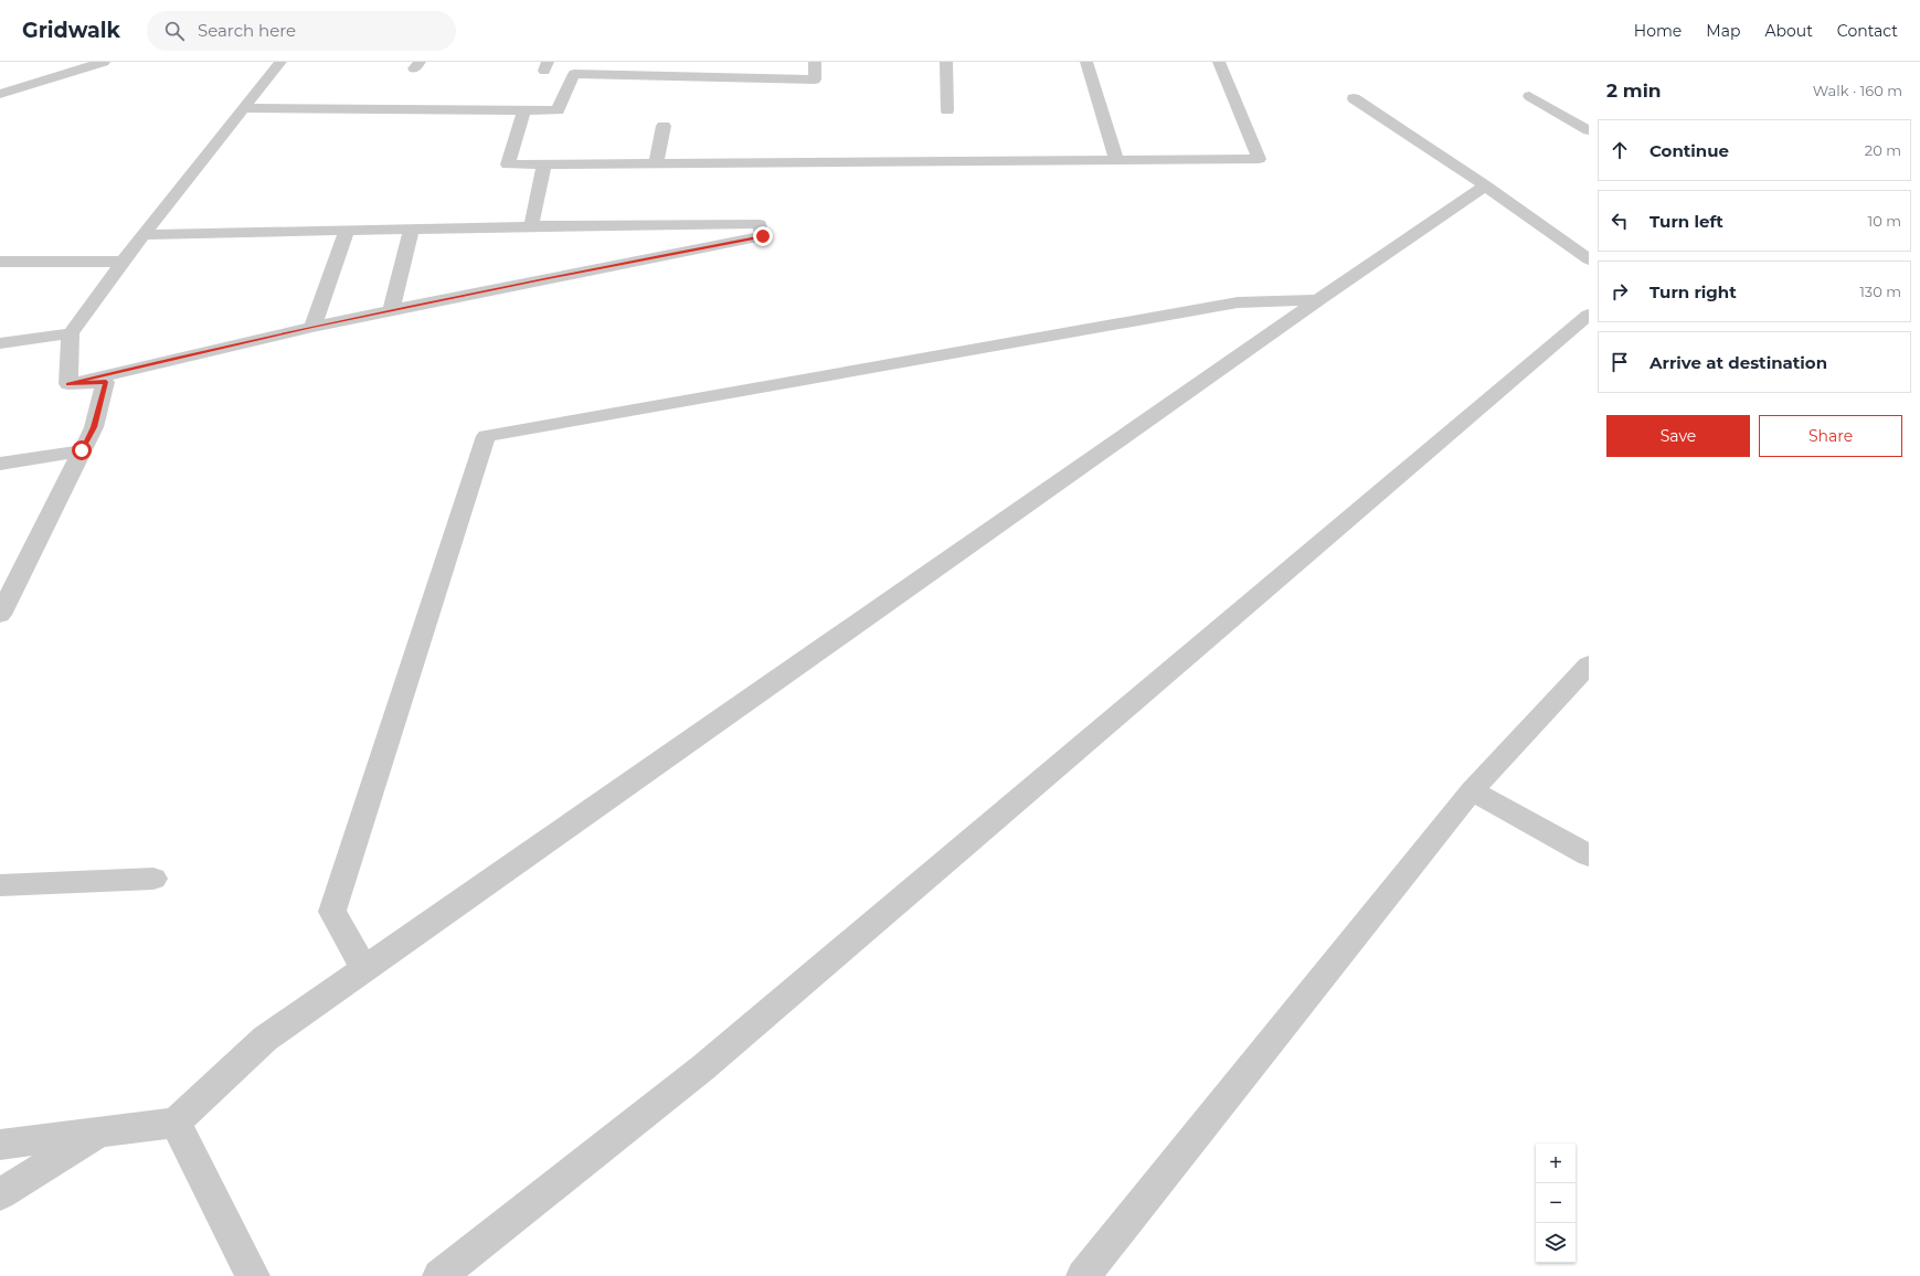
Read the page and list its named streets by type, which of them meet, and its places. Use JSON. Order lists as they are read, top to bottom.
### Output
{
  "page": {
    "header": "Gridwalk",
    "search": "Search here",
    "nav": [
      "Home",
      "Map",
      "About",
      "Contact"
    ],
    "heading": ["2 min", "Walk · 160 m"],
    "list": [
      ["Continue", "20 m"],
      ["Turn left", "10 m"],
      ["Turn right", "130 m"],
      "Arrive at destination"
    ],
    "buttons": ["Save", "Share"],
    "map_buttons": ["+", "−"]
  }
}
